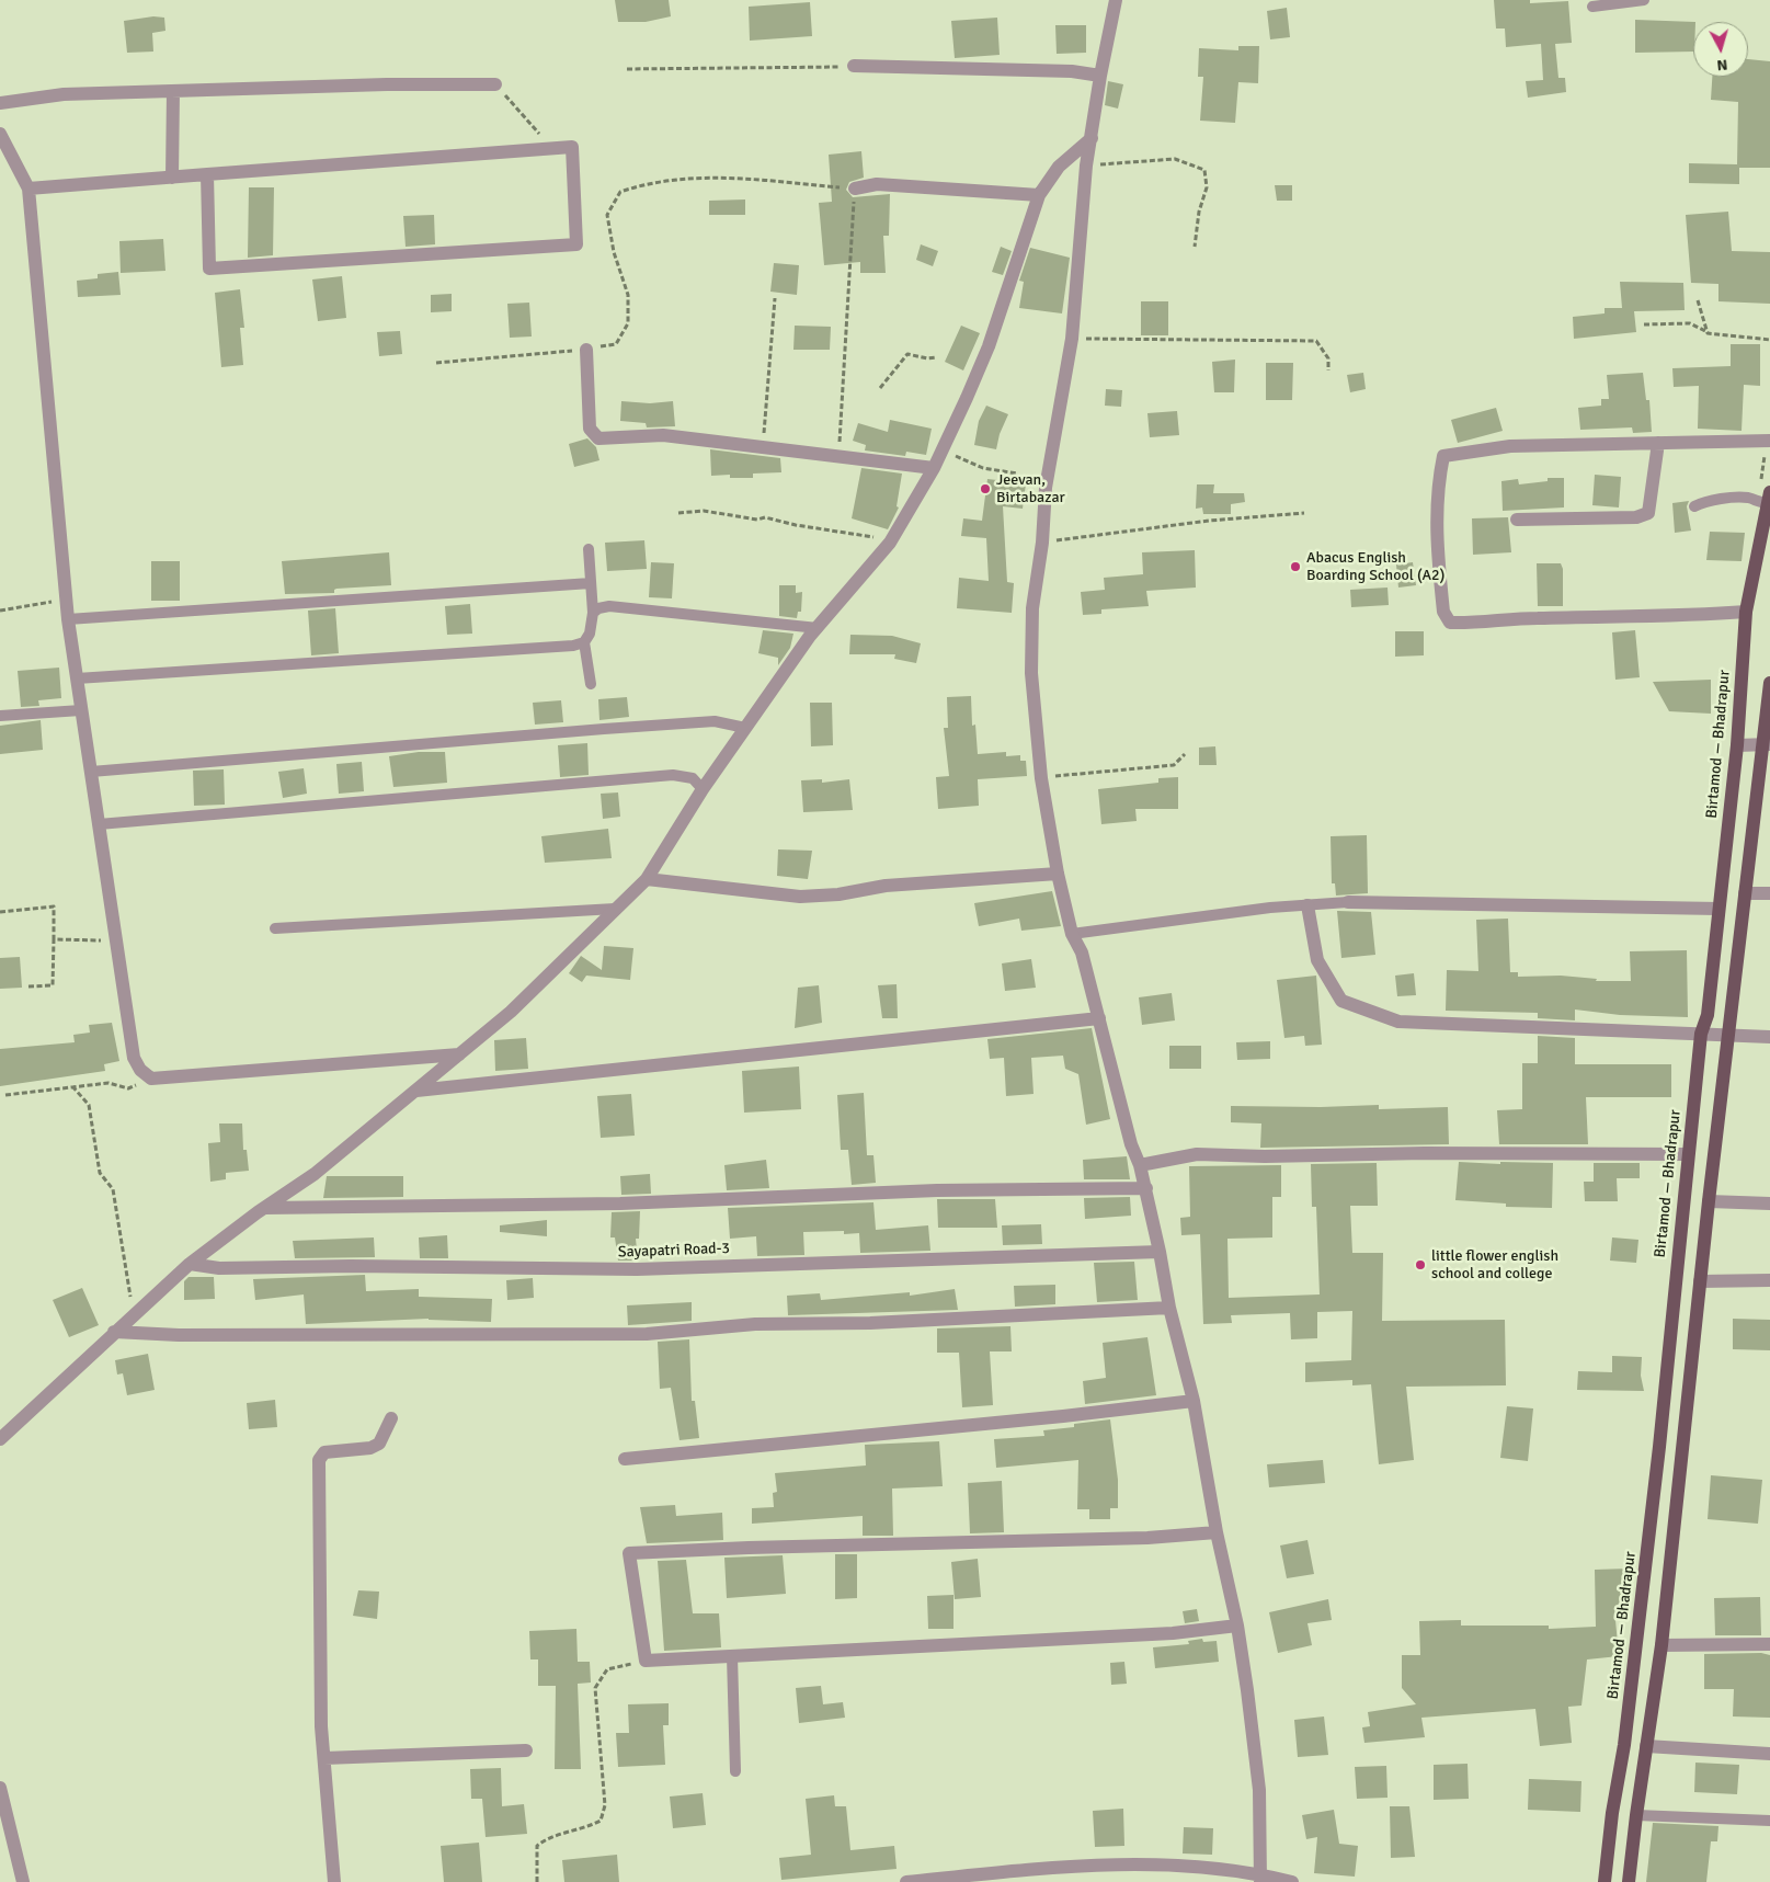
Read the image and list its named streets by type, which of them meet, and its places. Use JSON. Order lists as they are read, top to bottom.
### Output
{
  "streets": {
    "main road": ["Birtamod — Bhadrapur"],
    "street": ["Sayapatri Road-3"]
  },
  "places": ["Jeevan, Birtabazar", "Abacus English Boarding School (A2)", "little flower english school and college"],
  "north": "bottom"
}
